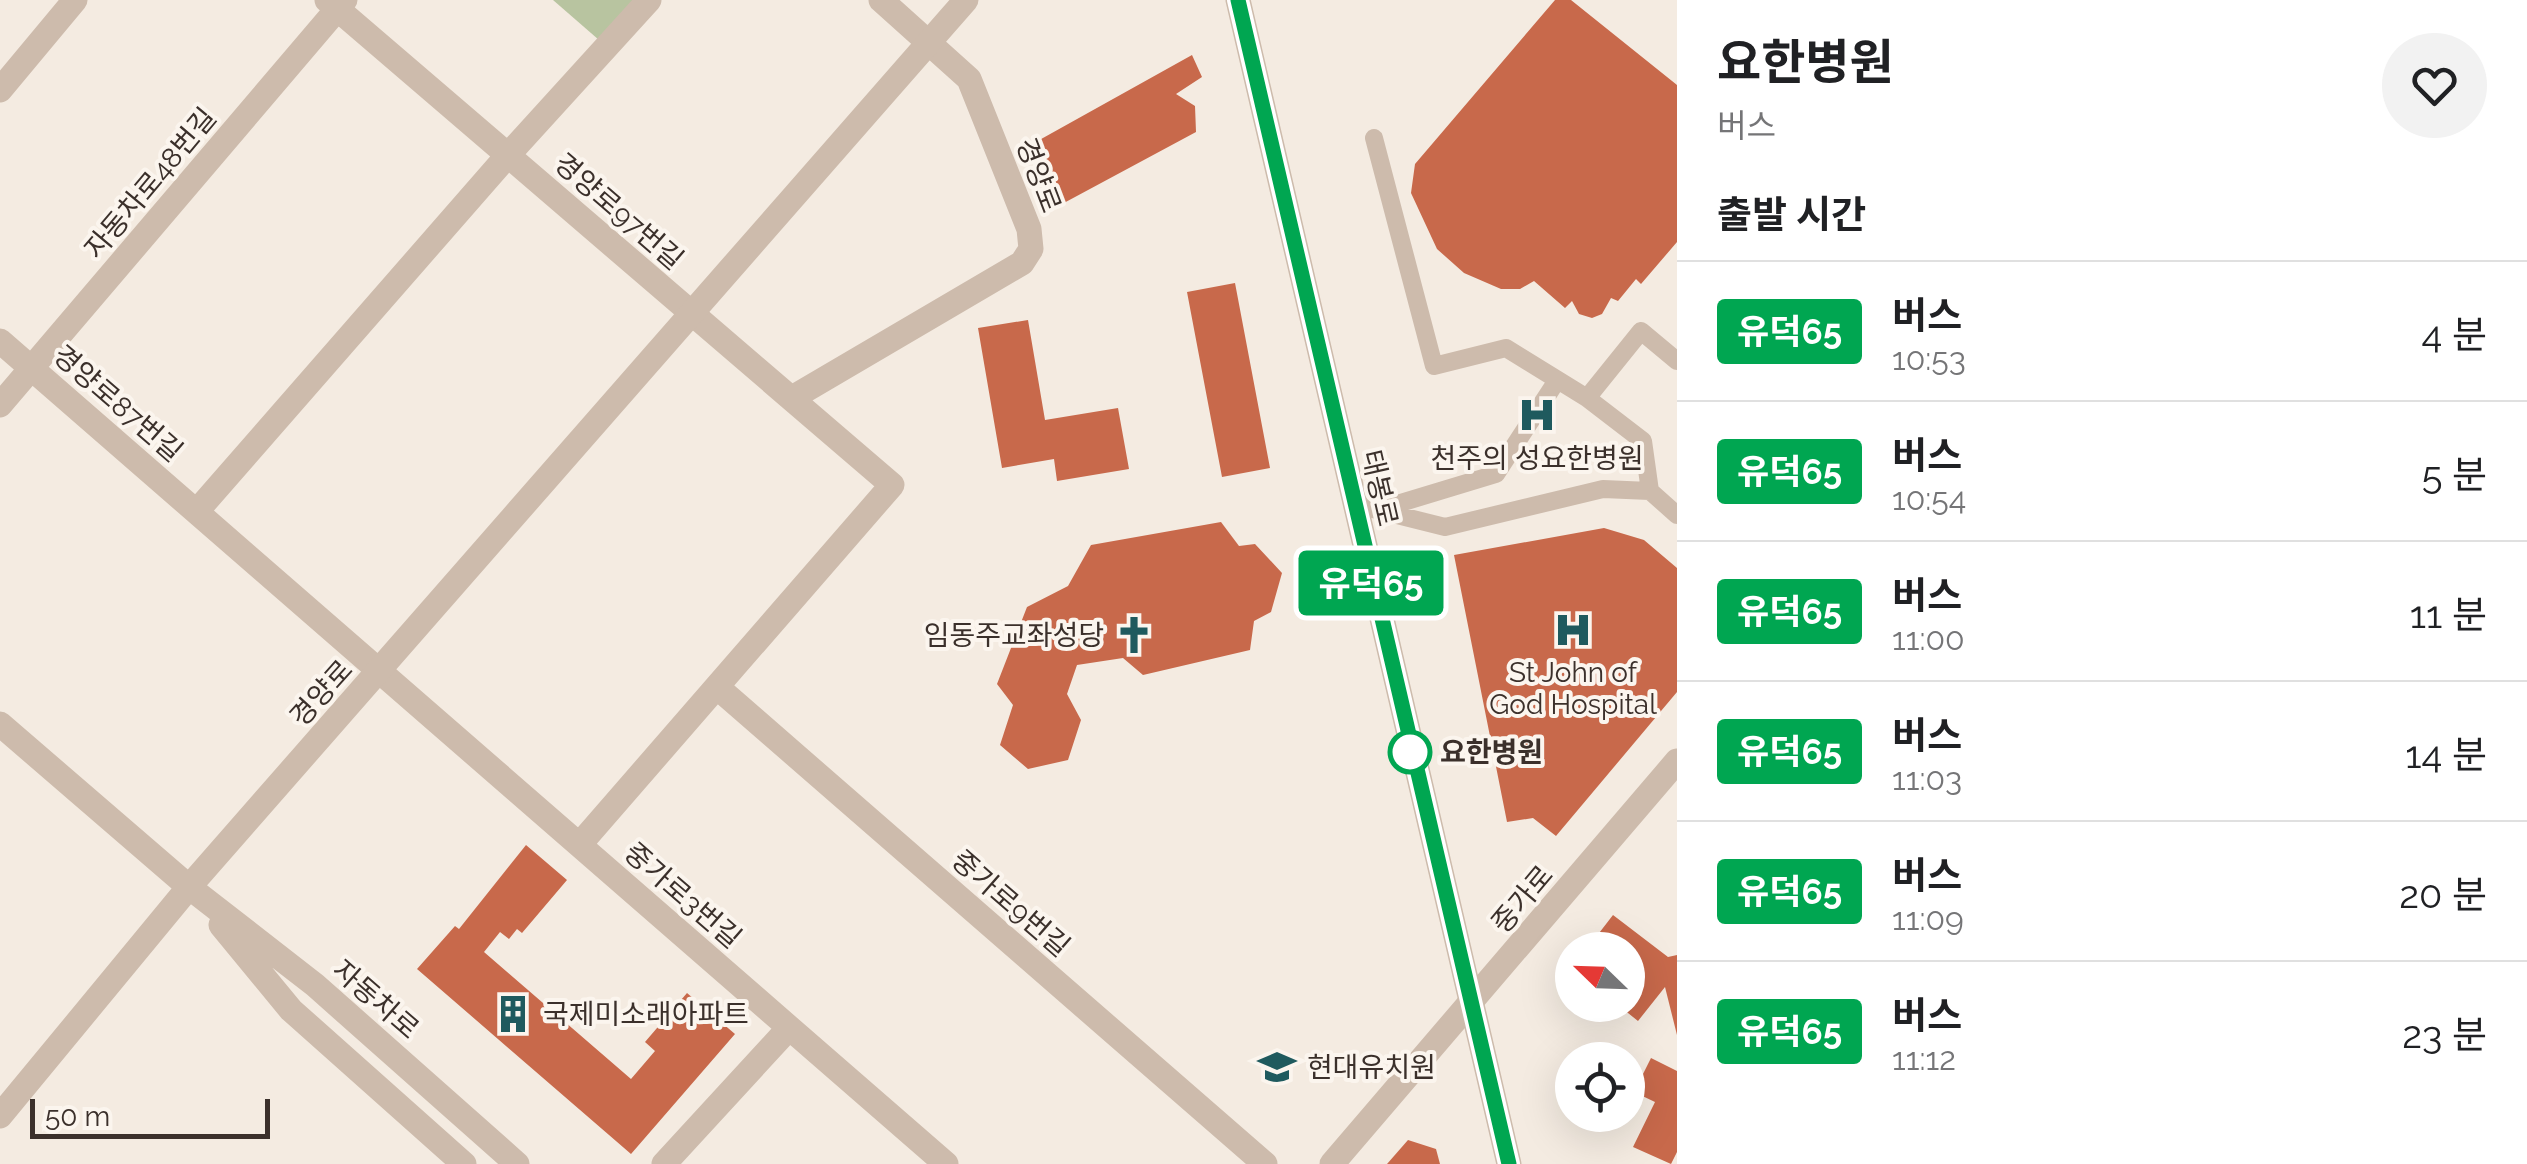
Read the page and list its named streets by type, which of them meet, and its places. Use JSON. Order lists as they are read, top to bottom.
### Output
{
  "streets": {
    "street": [
      "경양로",
      "자동차로48번길",
      "경양로97번길",
      "경양로87번길",
      "태봉로",
      "중가로3번길",
      "중가로",
      "중가로9번길",
      "자동차로"
    ]
  },
  "crossings": [
    ["경양로", "경양로97번길"],
    ["경양로", "경양로87번길"],
    ["경양로", "중가로3번길"],
    ["경양로", "자동차로"],
    ["자동차로48번길", "경양로97번길"],
    ["자동차로48번길", "경양로87번길"],
    ["경양로97번길", "경양로87번길"],
    ["경양로87번길", "중가로3번길"],
    ["태봉로", "중가로"]
  ],
  "places": {
    "hospital": ["천주의 성요한병원", "St John of God Hospital"],
    "church": ["임동주교좌성당"],
    "other": ["요한병원"],
    "building": ["국제미소래아파트"],
    "school or university": ["현대유치원"]
  },
  "lines": ["bus line 유덕65"],
  "scale_bar": "50 m",
  "north": "top left",
  "page": {
    "on_map": "유덕65",
    "heading": [
      ["요한병원", "버스"],
      "출발 시간"
    ],
    "list": [
      {
        "mark": "유덕65",
        "name": "버스",
        "note": "10:53",
        "value": "4 분"
      },
      {
        "mark": "유덕65",
        "name": "버스",
        "note": "10:54",
        "value": "5 분"
      },
      {
        "mark": "유덕65",
        "name": "버스",
        "note": "11:00",
        "value": "11 분"
      },
      {
        "mark": "유덕65",
        "name": "버스",
        "note": "11:03",
        "value": "14 분"
      },
      {
        "mark": "유덕65",
        "name": "버스",
        "note": "11:09",
        "value": "20 분"
      },
      {
        "mark": "유덕65",
        "name": "버스",
        "note": "11:12",
        "value": "23 분"
      }
    ],
    "scale": "50 m"
  }
}
